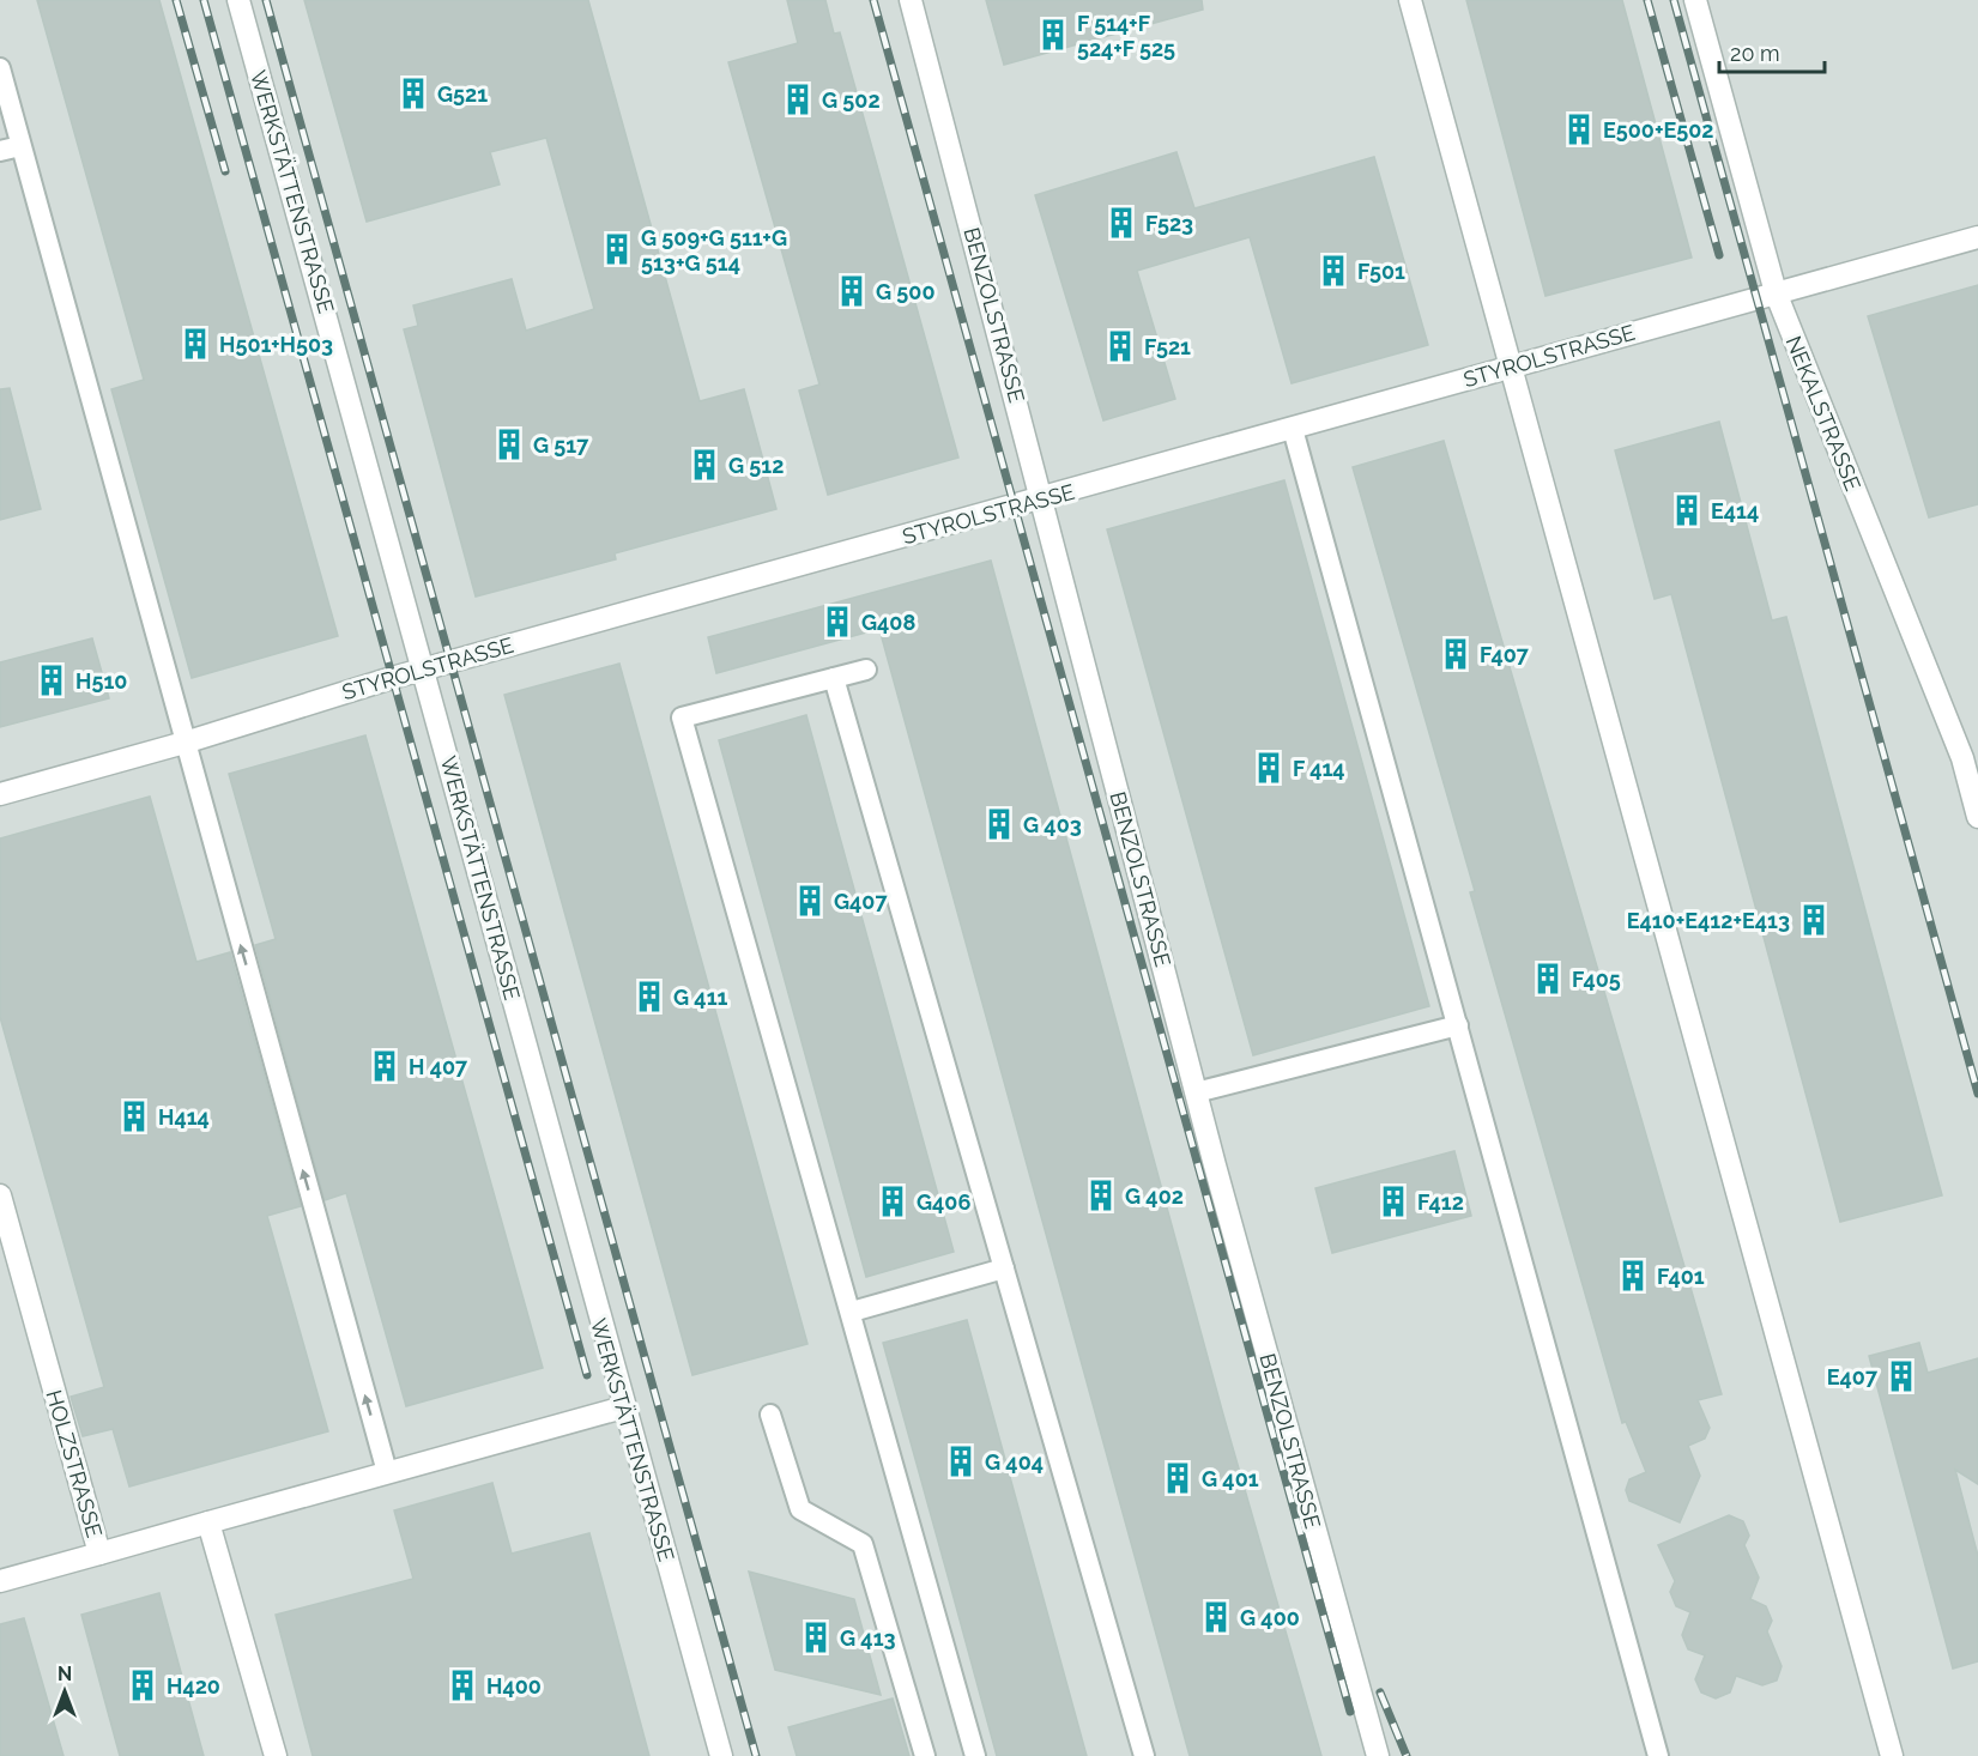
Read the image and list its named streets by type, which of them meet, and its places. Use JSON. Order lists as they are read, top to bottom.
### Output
{
  "streets": {
    "street": [
      "WERKSTÄTTENSTRASSE",
      "BENZOLSTRASSE",
      "STYROLSTRASSE",
      "NEKALSTRASSE",
      "HOLZSTRASSE"
    ]
  },
  "crossings": [
    ["WERKSTÄTTENSTRASSE", "STYROLSTRASSE"],
    ["WERKSTÄTTENSTRASSE", "HOLZSTRASSE"],
    ["BENZOLSTRASSE", "STYROLSTRASSE"],
    ["STYROLSTRASSE", "NEKALSTRASSE"]
  ],
  "places": {
    "building": [
      "F 514+F 524+F 525",
      "G521",
      "G 502",
      "E500+E502",
      "F523",
      "G 509+G 511+G 513+G 514",
      "F501",
      "G 500",
      "H501+H503",
      "F521",
      "G 517",
      "G 512",
      "E414",
      "G408",
      "F407",
      "H510",
      "F 414",
      "G 403",
      "G407",
      "E410+E412+E413",
      "F405",
      "G 411",
      "H 407",
      "H414",
      "G 402",
      "G406",
      "F412",
      "F401",
      "E407",
      "G 404",
      "G 401",
      "G 400",
      "G 413",
      "H420",
      "H400"
    ]
  },
  "scale_bar": "20 m",
  "north": "top"
}
